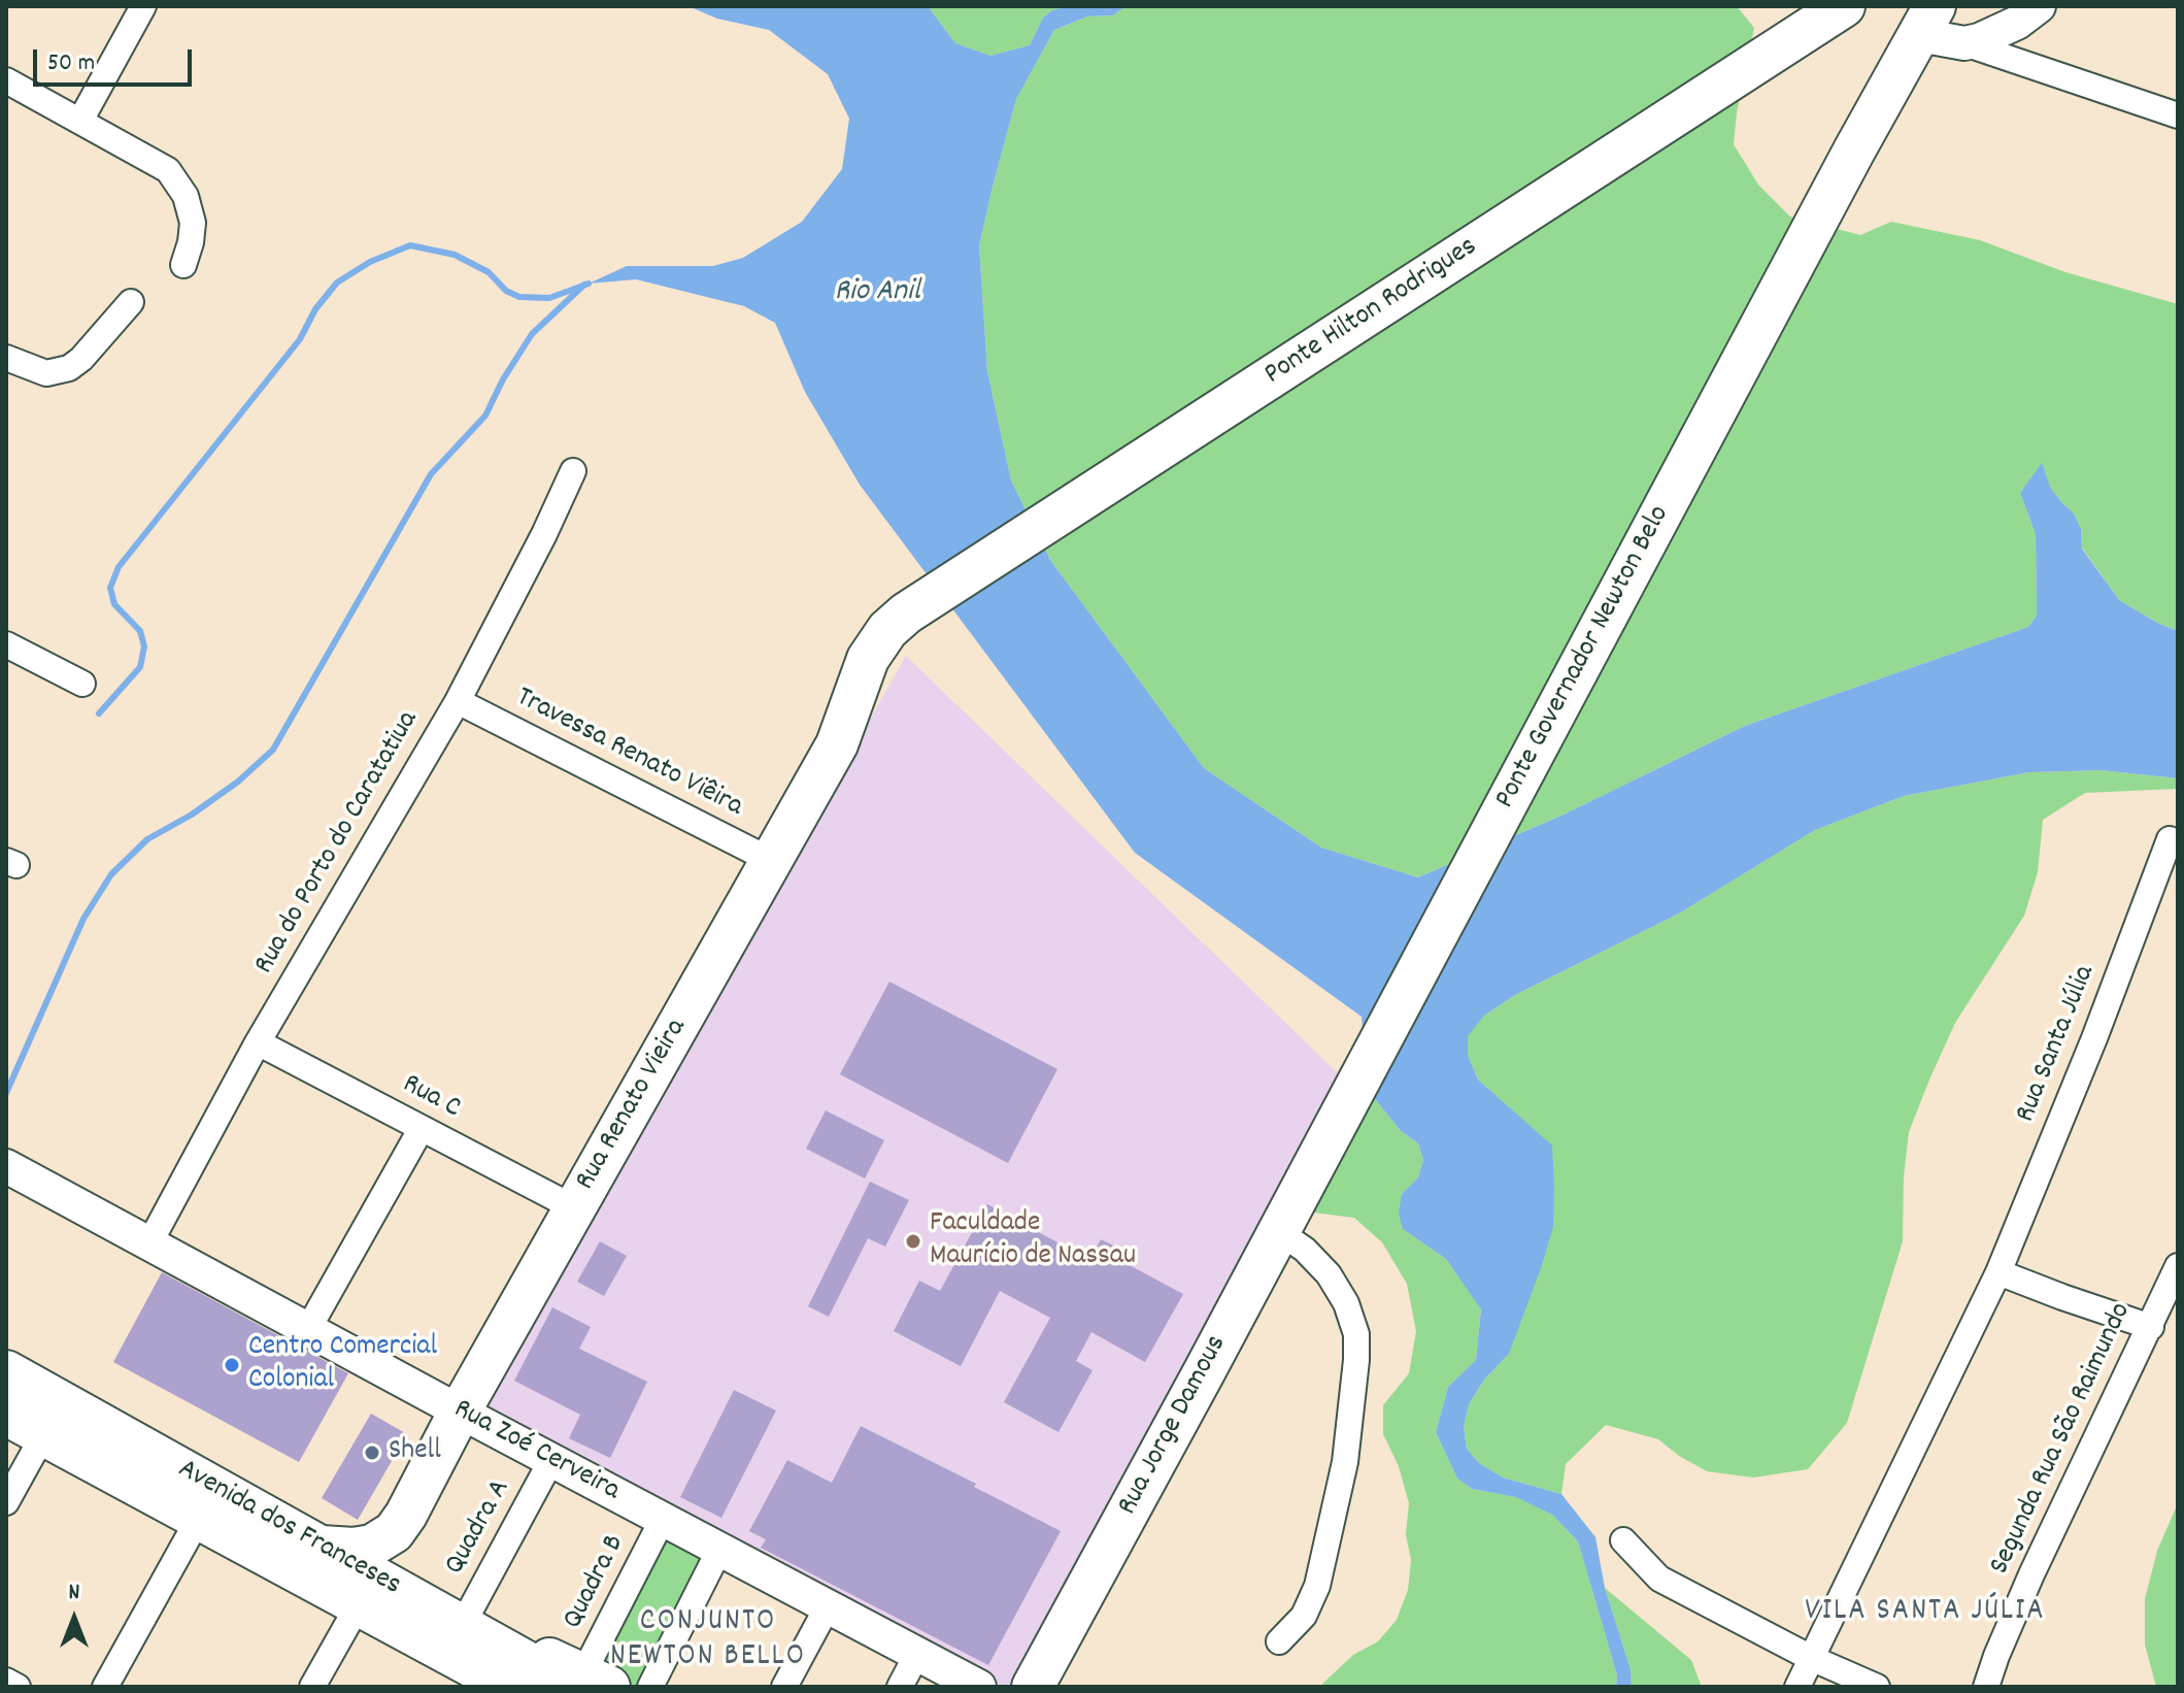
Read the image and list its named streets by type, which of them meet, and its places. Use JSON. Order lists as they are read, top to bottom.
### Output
{
  "streets": {
    "main road": [
      "Ponte Hilton Rodrigues",
      "Ponte Governador Newton Belo",
      "Rua Renato Vieira",
      "Rua Jorge Damous",
      "Avenida dos Franceses"
    ],
    "street": [
      "Travessa Renato Viêira",
      "Rua do Porto do Caratatiua",
      "Rua Santa Júlia",
      "Rua C",
      "Segunda Rua São Raimundo",
      "Rua Zoé Cerveira",
      "Quadra A",
      "Quadra B"
    ]
  },
  "crossings": [
    ["Ponte Hilton Rodrigues", "Rua Renato Vieira"],
    ["Ponte Governador Newton Belo", "Rua Jorge Damous"],
    ["Travessa Renato Viêira", "Rua do Porto do Caratatiua"],
    ["Travessa Renato Viêira", "Rua Renato Vieira"],
    ["Rua do Porto do Caratatiua", "Rua C"],
    ["Rua do Porto do Caratatiua", "Rua Zoé Cerveira"],
    ["Rua C", "Rua Renato Vieira"],
    ["Rua Renato Vieira", "Rua Zoé Cerveira"],
    ["Rua Renato Vieira", "Avenida dos Franceses"],
    ["Rua Zoé Cerveira", "Quadra A"],
    ["Rua Zoé Cerveira", "Quadra B"],
    ["Quadra A", "Avenida dos Franceses"],
    ["Avenida dos Franceses", "Quadra B"]
  ],
  "districts": ["VILA SANTA JÚLIA", "CONJUNTO NEWTON BELLO"],
  "water": ["Rio Anil"],
  "places": ["Faculdade Maurício de Nassau", "Centro Comercial Colonial", "Shell"],
  "scale_bar": "50 m",
  "north": "top"
}
